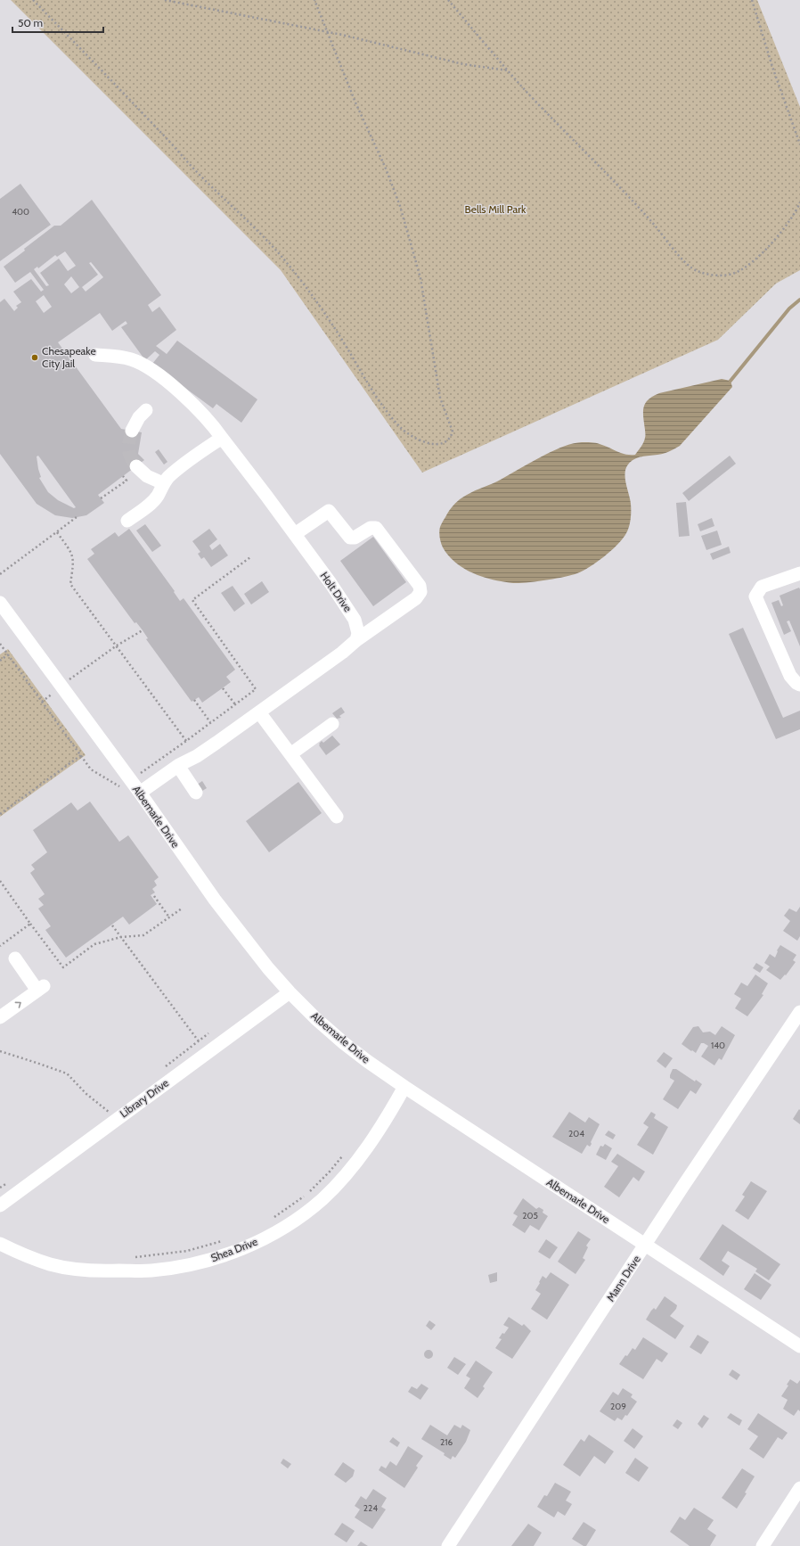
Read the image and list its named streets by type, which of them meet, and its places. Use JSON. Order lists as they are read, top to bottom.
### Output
{
  "streets": {
    "street": [
      "Holt Drive",
      "Albemarle Drive",
      "Library Drive",
      "Shea Drive",
      "Mann Drive"
    ]
  },
  "crossings": [
    ["Albemarle Drive", "Library Drive"],
    ["Albemarle Drive", "Shea Drive"],
    ["Albemarle Drive", "Mann Drive"]
  ],
  "parks": ["Bells Mill Park"],
  "places": ["Chesapeake City Jail"],
  "house_numbers": [
    "400",
    "140",
    "204",
    "205",
    "209",
    "216",
    "224"
  ],
  "scale_bar": "50 m"
}
